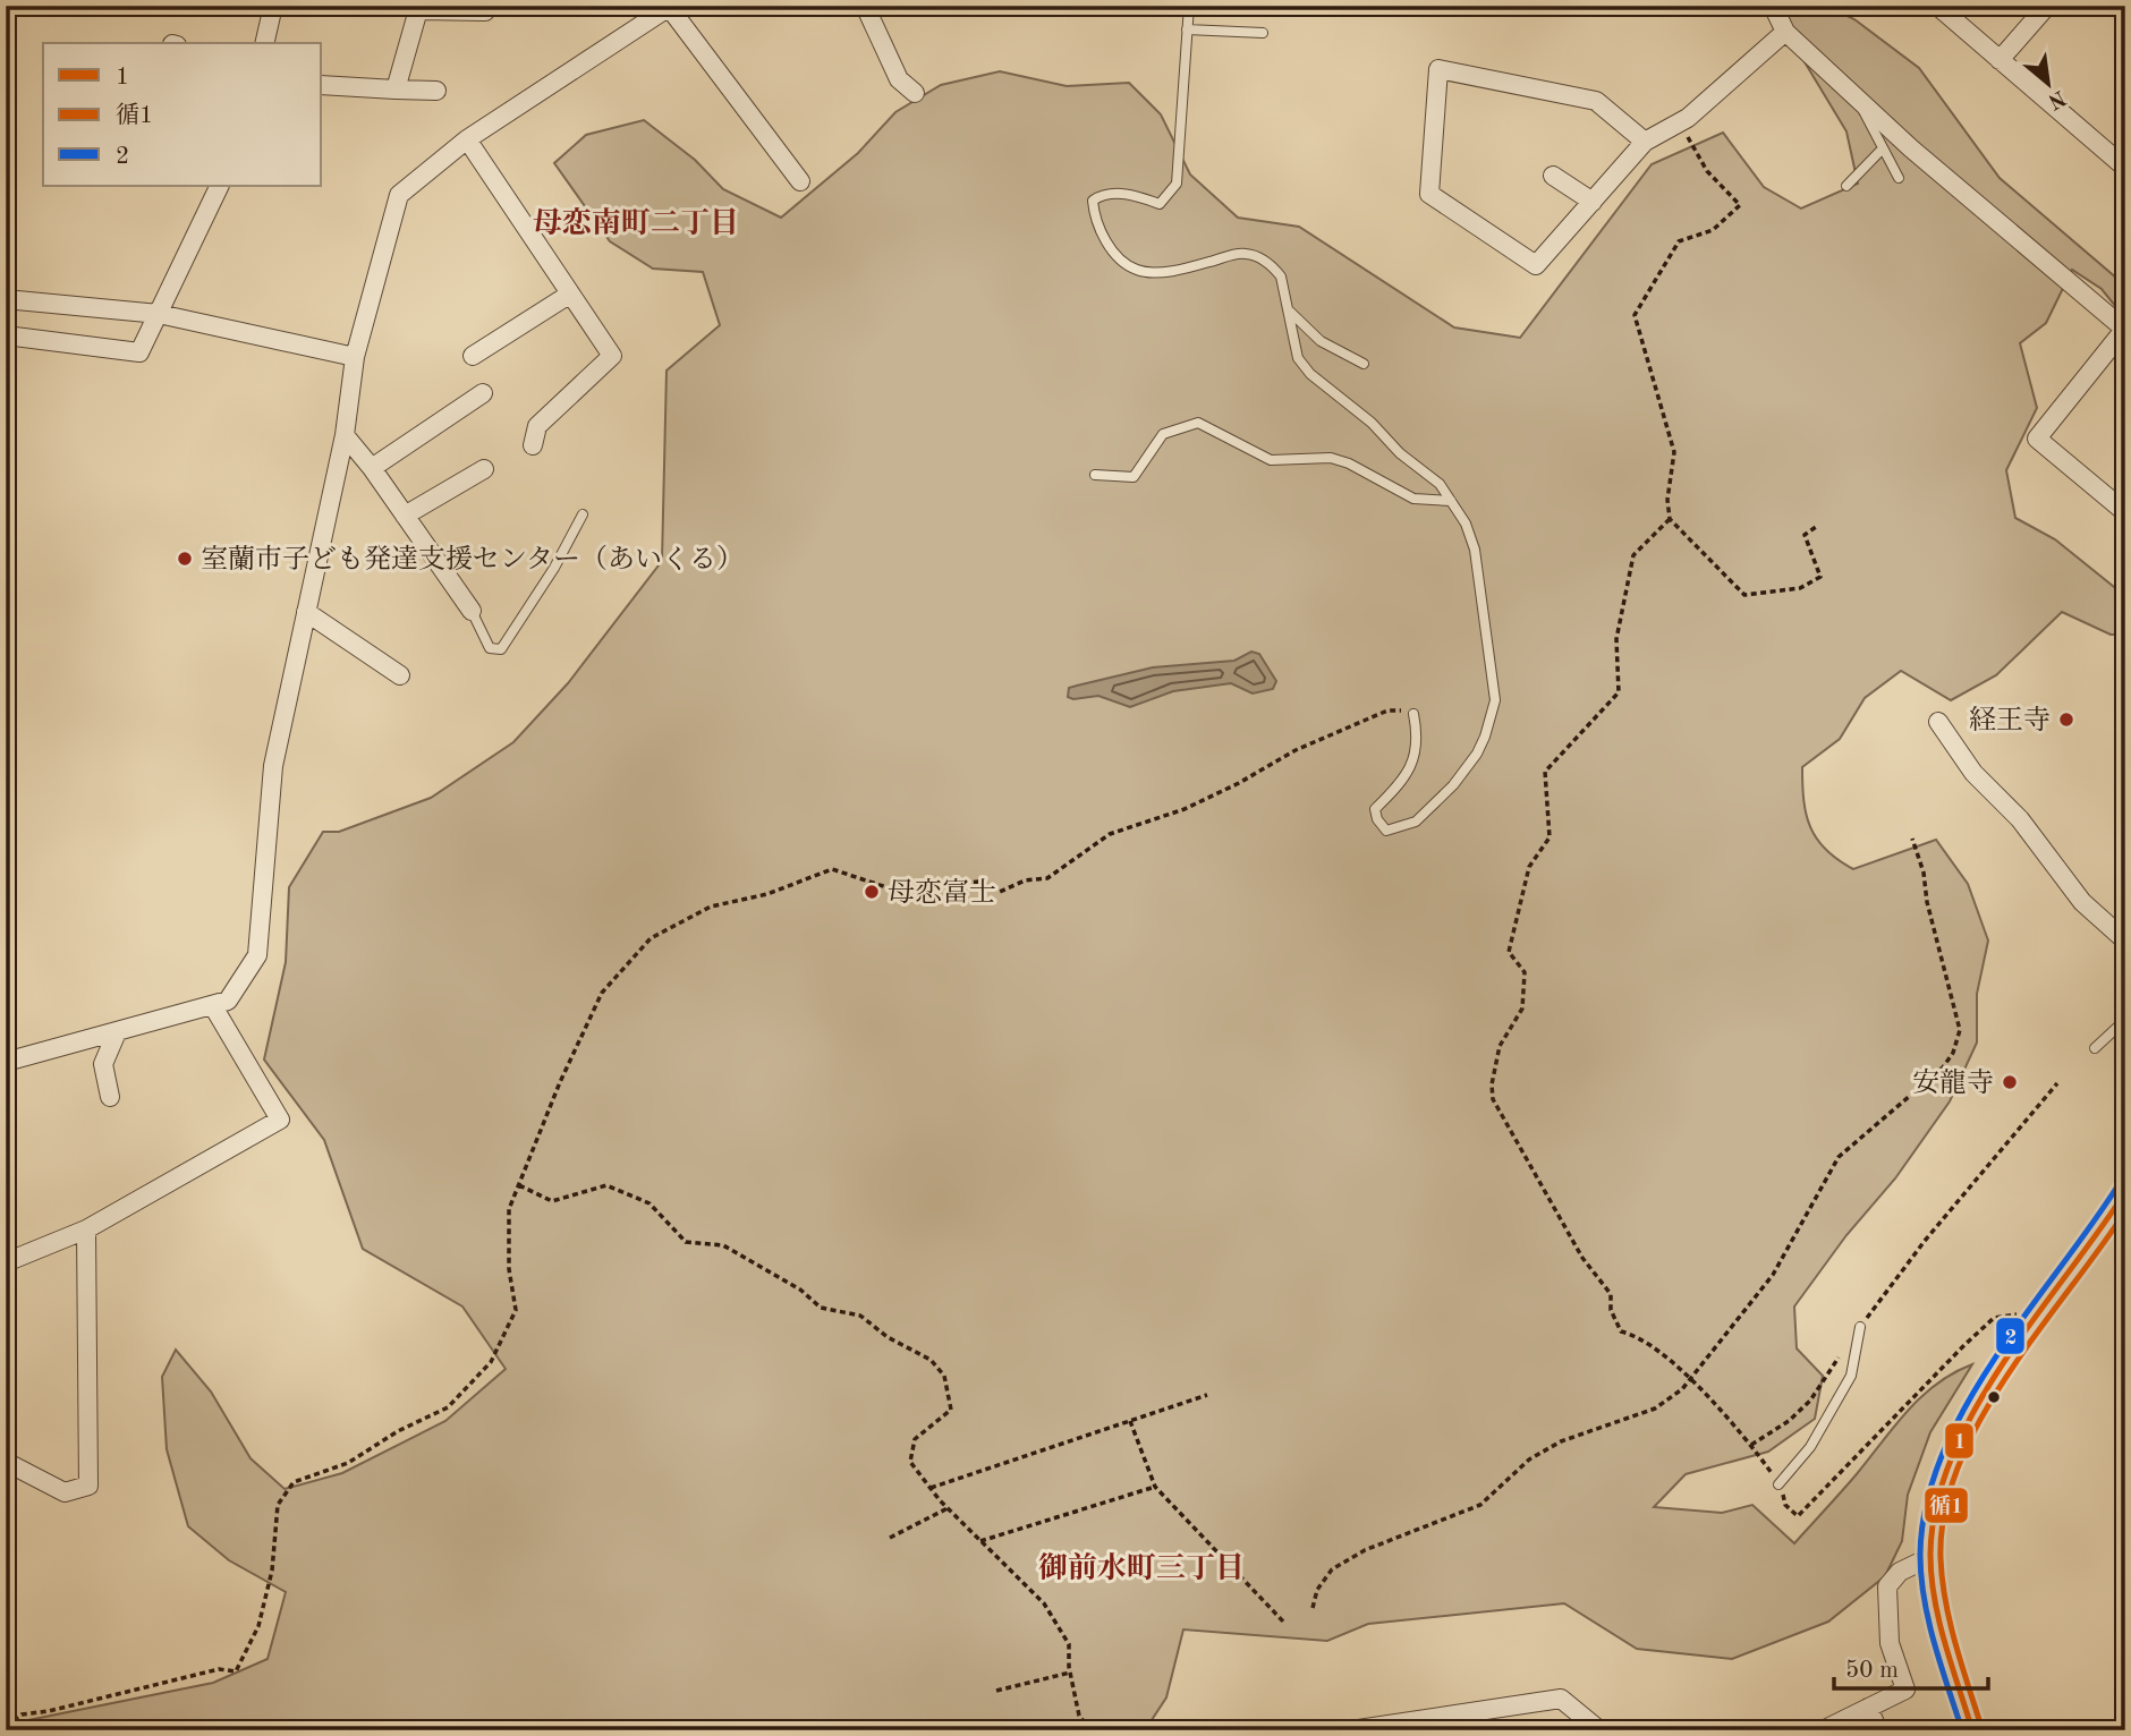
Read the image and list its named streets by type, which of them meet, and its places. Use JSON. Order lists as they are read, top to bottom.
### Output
{
  "districts": ["母恋南町二丁目", "御前水町三丁目"],
  "places": [
    "室蘭市子ども発達支援センター（あいくる）",
    "経王寺",
    "母恋富士",
    "安龍寺"
  ],
  "lines": ["transit line 2", "transit line 1", "transit line 循1"],
  "legend": ["1", "循1", "2"],
  "scale_bar": "50 m",
  "north": "bottom right"
}
